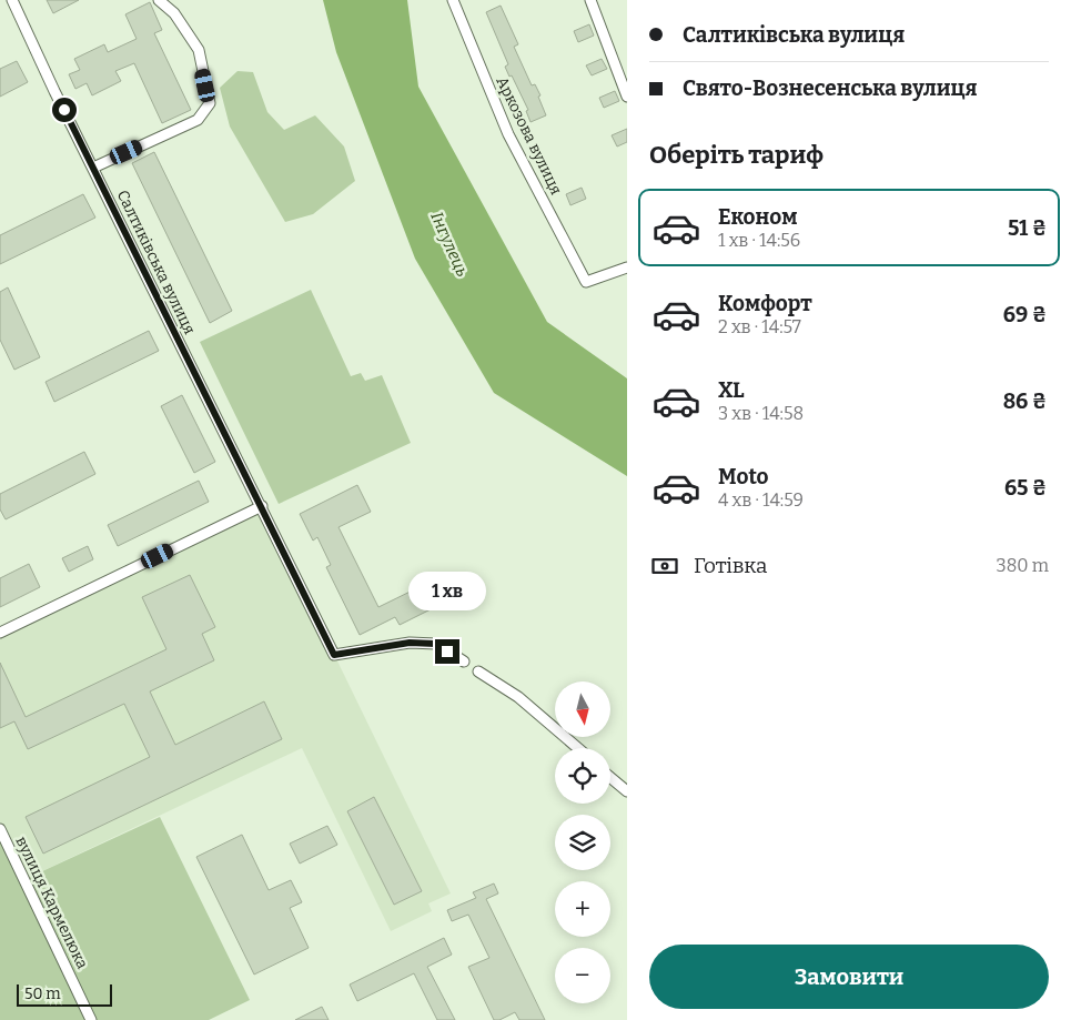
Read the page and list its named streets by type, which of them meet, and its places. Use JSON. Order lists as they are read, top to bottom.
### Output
{
  "streets": {
    "street": ["Аркозова вулиця", "Салтиківська вулиця", "вулиця Кармелюка"]
  },
  "water": ["Інгулець"],
  "scale_bar": "50 m",
  "north": "bottom",
  "page": {
    "banner": ["Салтиківська вулиця", "Свято-Вознесенська вулиця"],
    "heading": "Оберіть тариф",
    "list": [
      {
        "name": "Економ",
        "note": "1 хв · 14:56",
        "value": "51 ₴"
      },
      {
        "name": "Комфорт",
        "note": "2 хв · 14:57",
        "value": "69 ₴"
      },
      {
        "name": "XL",
        "note": "3 хв · 14:58",
        "value": "86 ₴"
      },
      {
        "name": "Moto",
        "note": "4 хв · 14:59",
        "value": "65 ₴"
      }
    ],
    "pay": ["Готівка", "380 m"],
    "bubble": "1 хв",
    "map_buttons": ["+", "−"],
    "buttons": "Замовити",
    "scale": "50 m"
  }
}
